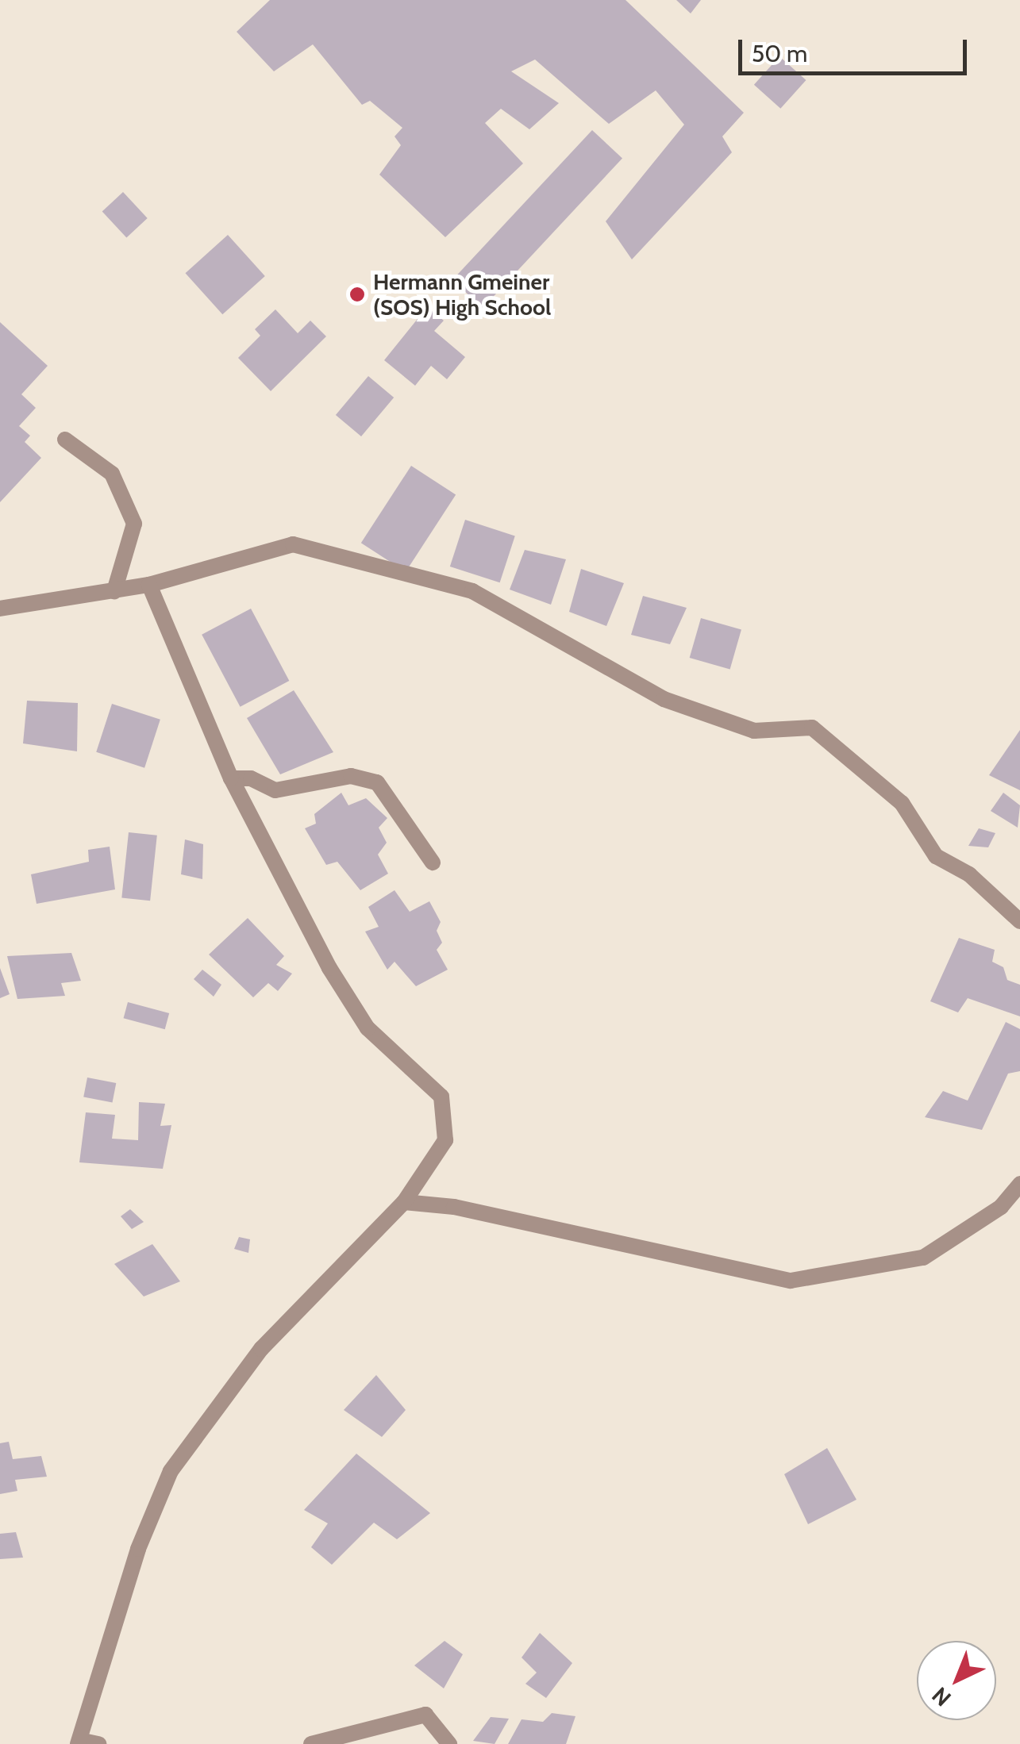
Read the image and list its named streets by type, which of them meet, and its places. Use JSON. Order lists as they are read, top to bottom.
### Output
{
  "places": ["Hermann Gmeiner (SOS) High School"],
  "scale_bar": "50 m",
  "north": "bottom left"
}
